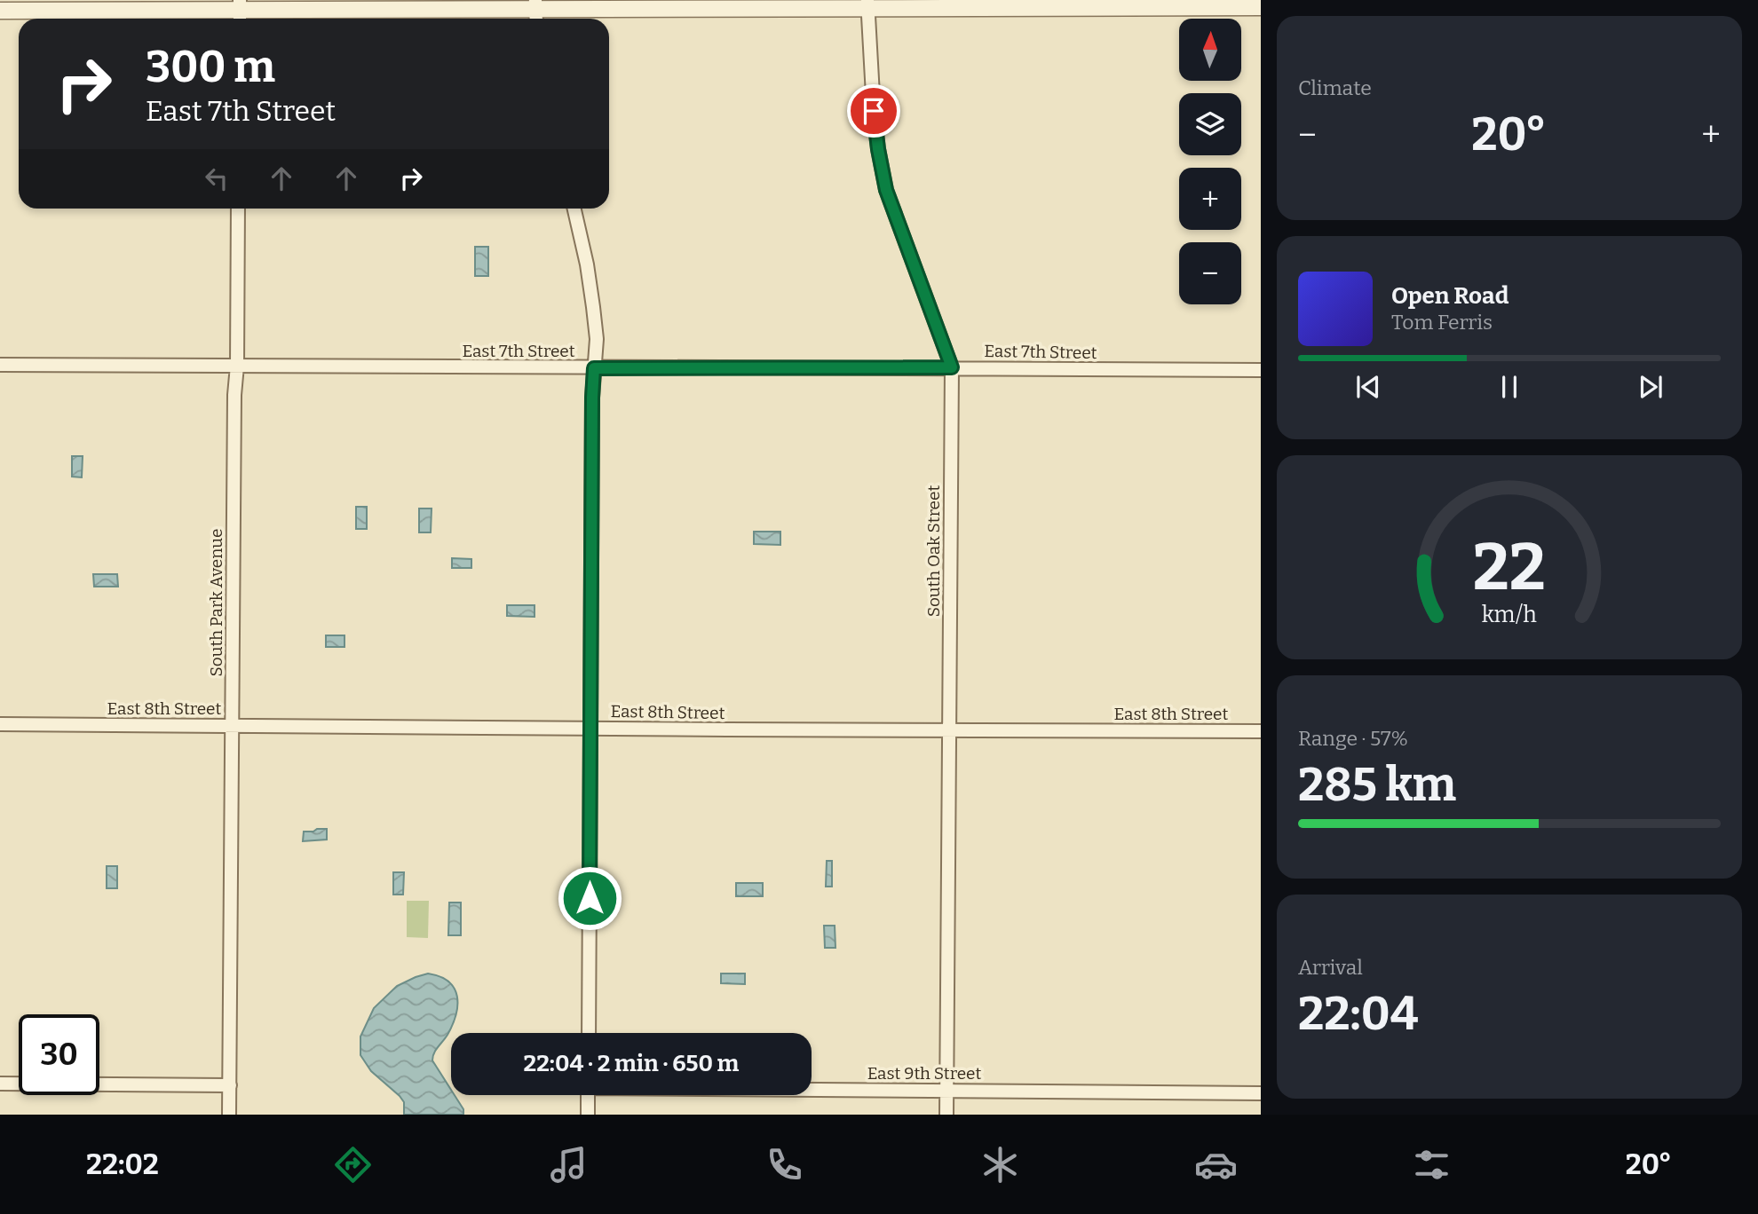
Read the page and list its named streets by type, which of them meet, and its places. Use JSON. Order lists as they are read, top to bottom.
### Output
{
  "streets": {
    "street": [
      "East 7th Street",
      "South Oak Street",
      "South Park Avenue",
      "East 8th Street",
      "East 9th Street"
    ]
  },
  "crossings": [
    ["East 7th Street", "South Oak Street"],
    ["East 7th Street", "South Park Avenue"],
    ["South Oak Street", "East 8th Street"],
    ["South Oak Street", "East 9th Street"],
    ["South Park Avenue", "East 8th Street"]
  ],
  "north": "top",
  "page": {
    "tile": [
      "Climate",
      ["Range · 57%", "285 km"],
      ["Arrival", "22:04"]
    ],
    "map_buttons": ["+", "−"],
    "turn": ["300 m", "East 7th Street"],
    "heat": ["−", "20°", "+"],
    "song": ["Open Road", "Tom Ferris"],
    "limit": "30",
    "trip": "22:04 · 2 min · 650 m",
    "tabs": ["22:02", "20°"],
    "gauge": ["22", "km/h"]
  }
}
